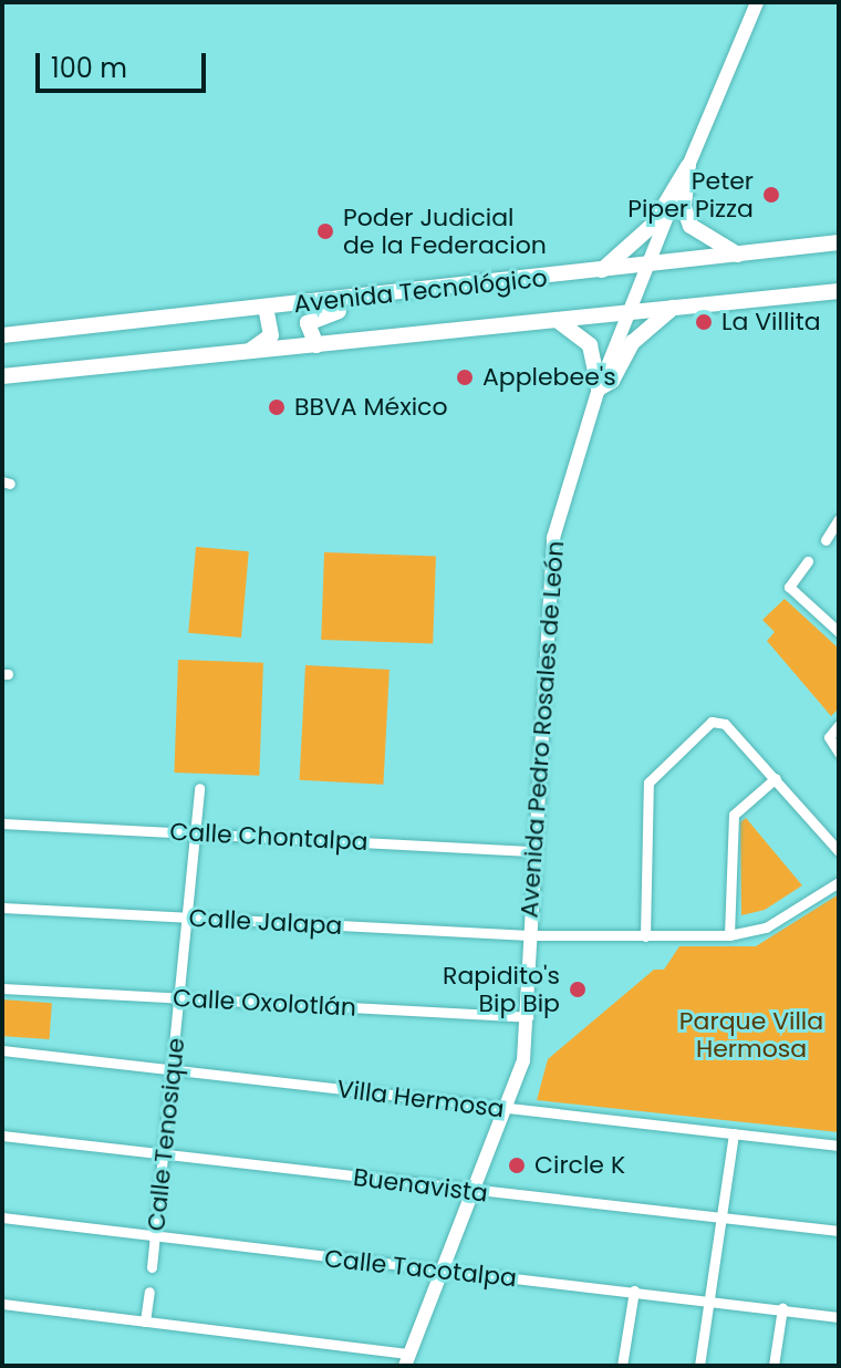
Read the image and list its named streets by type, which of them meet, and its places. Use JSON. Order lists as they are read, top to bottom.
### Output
{
  "streets": {
    "main road": ["Avenida Tecnológico", "Avenida Pedro Rosales de León"],
    "street": [
      "Calle Chontalpa",
      "Calle Jalapa",
      "Calle Oxolotlán",
      "Villa Hermosa",
      "Calle Tenosique",
      "Buenavista",
      "Calle Tacotalpa"
    ]
  },
  "crossings": [
    ["Avenida Tecnológico", "Avenida Pedro Rosales de León"],
    ["Avenida Pedro Rosales de León", "Calle Chontalpa"],
    ["Avenida Pedro Rosales de León", "Calle Jalapa"],
    ["Avenida Pedro Rosales de León", "Calle Oxolotlán"],
    ["Avenida Pedro Rosales de León", "Villa Hermosa"],
    ["Avenida Pedro Rosales de León", "Buenavista"],
    ["Avenida Pedro Rosales de León", "Calle Tacotalpa"],
    ["Calle Chontalpa", "Calle Tenosique"],
    ["Calle Jalapa", "Calle Tenosique"],
    ["Calle Oxolotlán", "Calle Tenosique"],
    ["Villa Hermosa", "Calle Tenosique"],
    ["Calle Tenosique", "Buenavista"],
    ["Calle Tenosique", "Calle Tacotalpa"]
  ],
  "parks": ["Parque Villa Hermosa"],
  "places": [
    "Peter Piper Pizza",
    "Poder Judicial de la Federacion",
    "La Villita",
    "Applebee's",
    "BBVA México",
    "Rapidito's Bip Bip",
    "Circle K"
  ],
  "scale_bar": "100 m"
}
